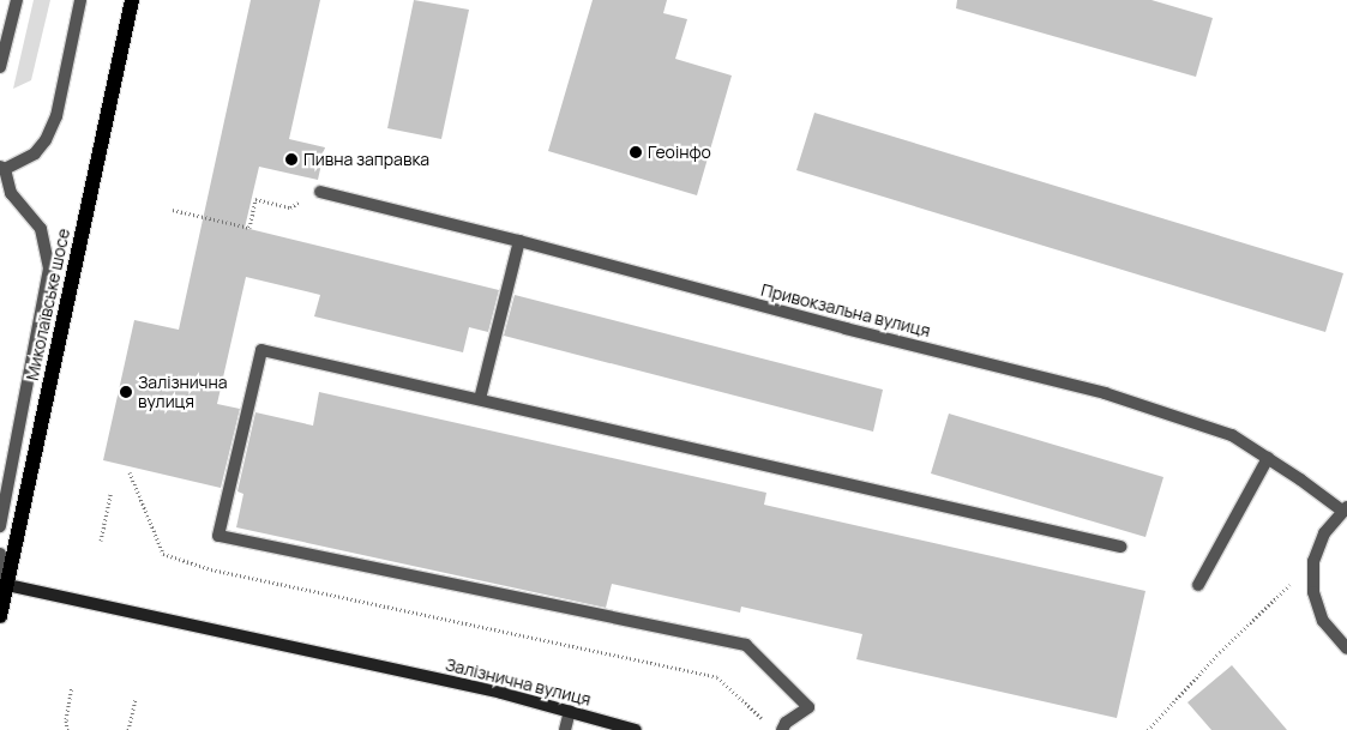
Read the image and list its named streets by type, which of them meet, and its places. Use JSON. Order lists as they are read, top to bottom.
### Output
{
  "streets": {
    "main road": ["Миколаївське шосе"],
    "street": ["Привокзальна вулиця", "Залізнична вулиця"]
  },
  "crossings": [
    ["Миколаївське шосе", "Залізнична вулиця"]
  ],
  "places": ["Геоінфо", "Пивна заправка", "Залізнична вулиця"]
}
